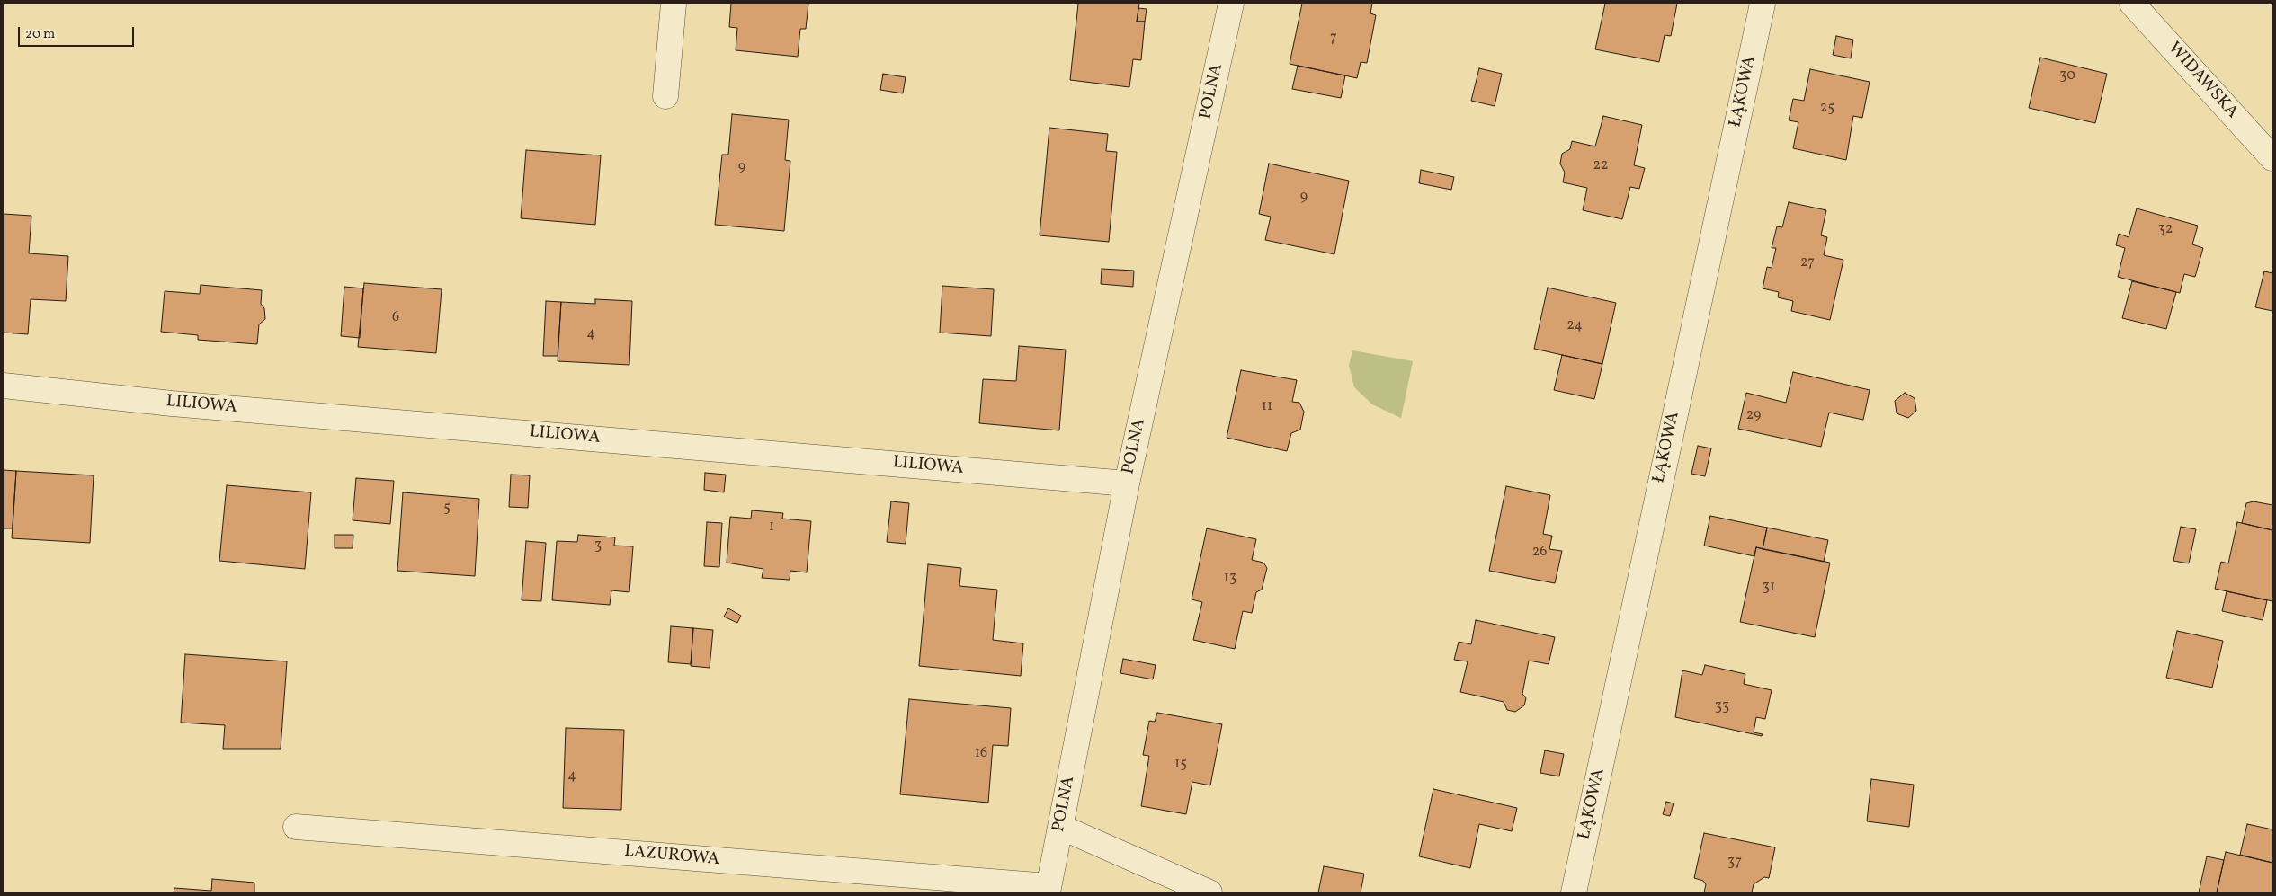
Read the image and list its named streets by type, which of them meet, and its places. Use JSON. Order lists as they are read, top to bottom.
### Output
{
  "streets": {
    "street": [
      "WIDAWSKA",
      "POLNA",
      "ŁĄKOWA",
      "LILIOWA",
      "LAZUROWA"
    ]
  },
  "crossings": [
    ["POLNA", "LILIOWA"],
    ["POLNA", "LAZUROWA"]
  ],
  "house_numbers": [
    "7",
    "30",
    "25",
    "22",
    "9",
    "9",
    "32",
    "27",
    "6",
    "24",
    "4",
    "11",
    "29",
    "5",
    "1",
    "3",
    "26",
    "13",
    "31",
    "33",
    "16",
    "15",
    "4",
    "37"
  ],
  "scale_bar": "20 m"
}
